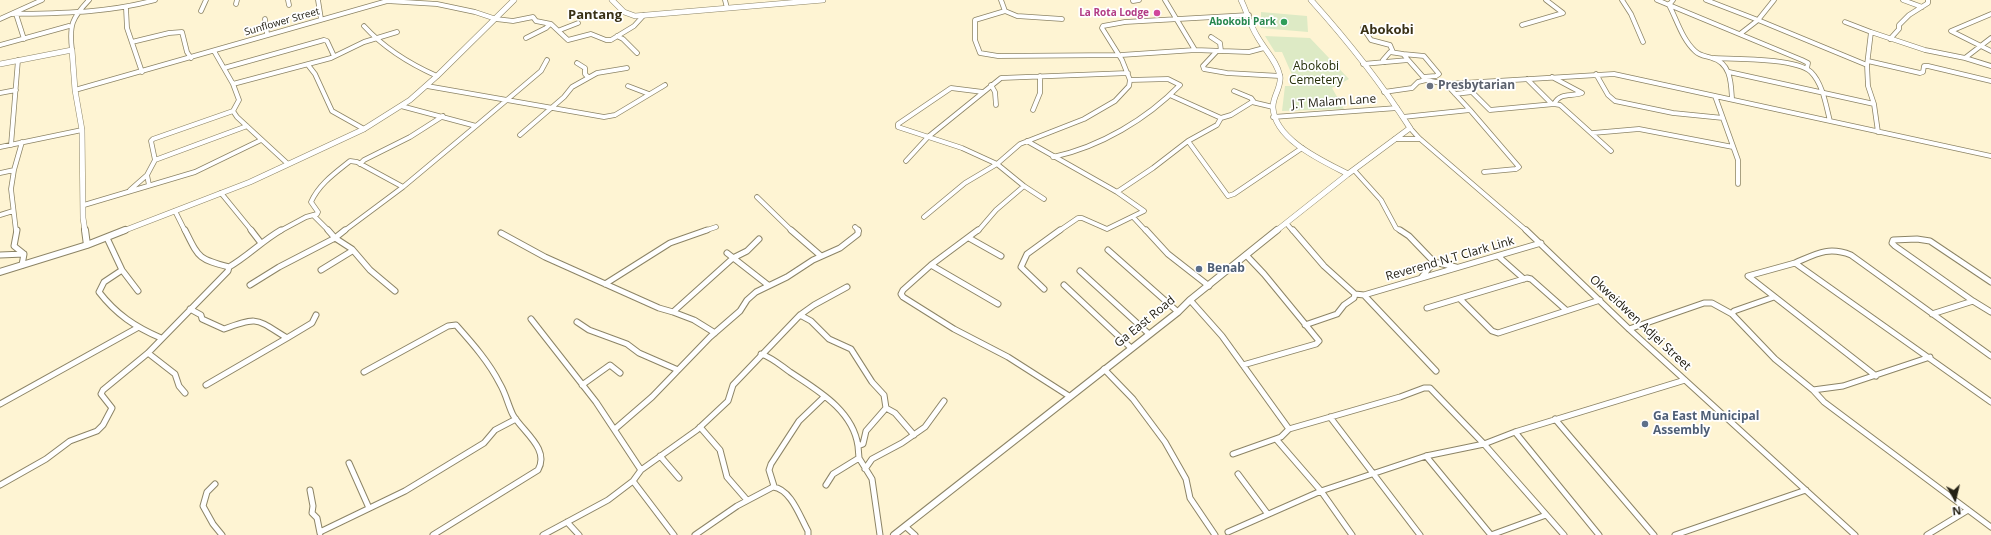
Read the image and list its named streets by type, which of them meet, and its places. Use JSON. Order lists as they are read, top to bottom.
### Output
{
  "streets": {
    "street": [
      "Sunflower Street",
      "J.T Malam Lane",
      "Reverend N.T Clark Link",
      "Ga East Road",
      "Okweidwen Adjei Street"
    ]
  },
  "crossings": [
    ["Reverend N.T Clark Link", "Okweidwen Adjei Street"],
    ["Ga East Road", "Okweidwen Adjei Street"]
  ],
  "districts": ["Pantang", "Abokobi"],
  "parks": ["Abokobi Cemetery"],
  "places": [
    "La Rota Lodge",
    "Abokobi Park",
    "Presbytarian",
    "Benab",
    "Ga East Municipal Assembly"
  ],
  "north": "bottom"
}
